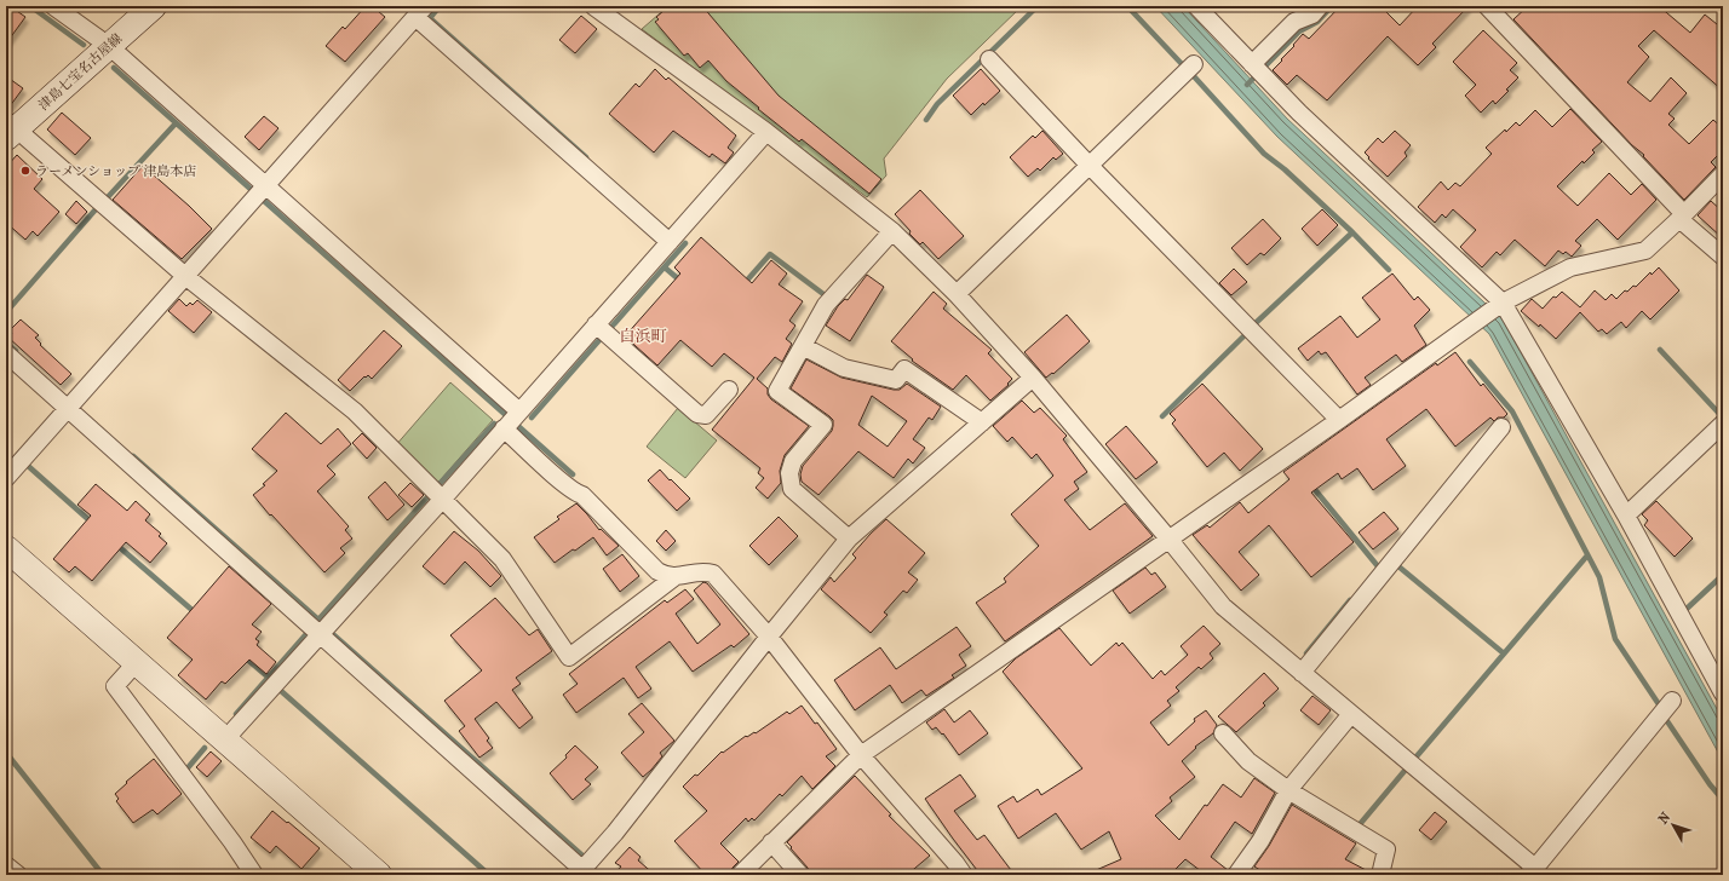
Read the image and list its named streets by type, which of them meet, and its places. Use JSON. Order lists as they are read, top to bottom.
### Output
{
  "streets": {
    "street": ["津島七宝名古屋線"]
  },
  "districts": ["白浜町"],
  "places": ["ラーメンショップ 津島本店"],
  "north": "top left"
}
